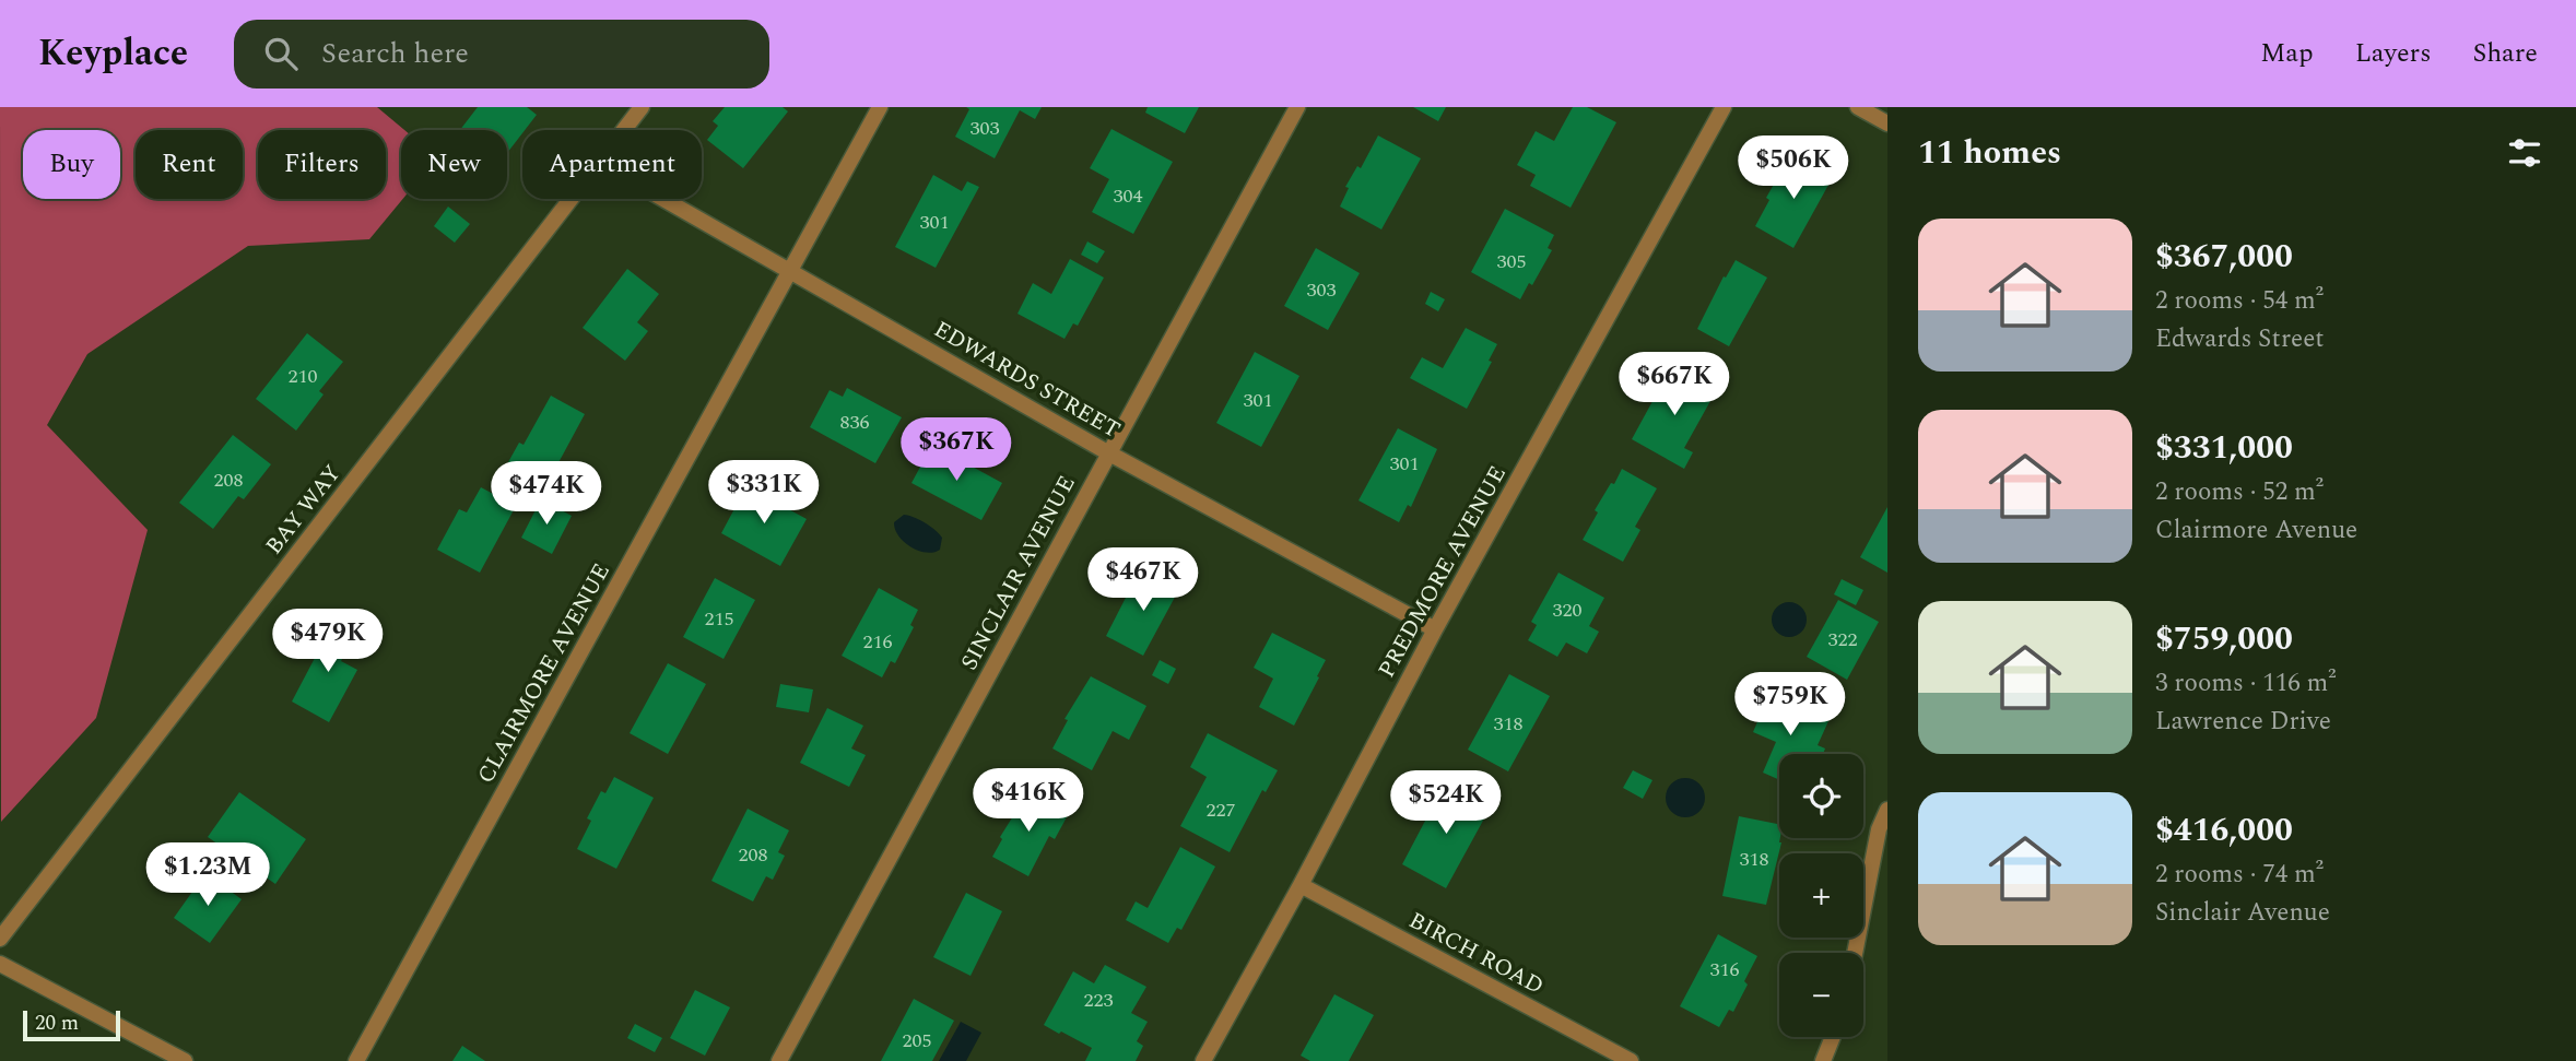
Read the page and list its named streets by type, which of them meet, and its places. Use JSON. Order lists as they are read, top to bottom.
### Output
{
  "streets": {
    "street": [
      "EDWARDS STREET",
      "BAY WAY",
      "PREDMORE AVENUE",
      "SINCLAIR AVENUE",
      "CLAIRMORE AVENUE",
      "BIRCH ROAD"
    ]
  },
  "crossings": [
    ["EDWARDS STREET", "PREDMORE AVENUE"],
    ["EDWARDS STREET", "SINCLAIR AVENUE"],
    ["EDWARDS STREET", "CLAIRMORE AVENUE"],
    ["PREDMORE AVENUE", "BIRCH ROAD"]
  ],
  "house_numbers": [
    "303",
    "304",
    "301",
    "305",
    "303",
    "210",
    "301",
    "836",
    "301",
    "208",
    "320",
    "215",
    "322",
    "216",
    "318",
    "227",
    "208",
    "318",
    "316",
    "223",
    "205"
  ],
  "scale_bar": "20 m",
  "page": {
    "header": "Keyplace",
    "search": "Search here",
    "nav": ["Map", "Layers", "Share"],
    "heading": "11 homes",
    "chip": [
      "Buy",
      "Rent",
      "Filters",
      "New",
      "Apartment"
    ],
    "price": [
      "$506K",
      "$667K",
      "$367K",
      "$331K",
      "$474K",
      "$467K",
      "$479K",
      "$759K",
      "$416K",
      "$524K",
      "$1.23M"
    ],
    "list": [
      {
        "name": "$367,000",
        "note": "2 rooms · 54 m² · Edwards Street"
      },
      {
        "name": "$331,000",
        "note": "2 rooms · 52 m² · Clairmore Avenue"
      },
      {
        "name": "$759,000",
        "note": "3 rooms · 116 m² · Lawrence Drive"
      },
      {
        "name": "$416,000",
        "note": "2 rooms · 74 m² · Sinclair Avenue"
      }
    ],
    "map_buttons": ["+", "−"],
    "scale": "20 m"
  }
}
